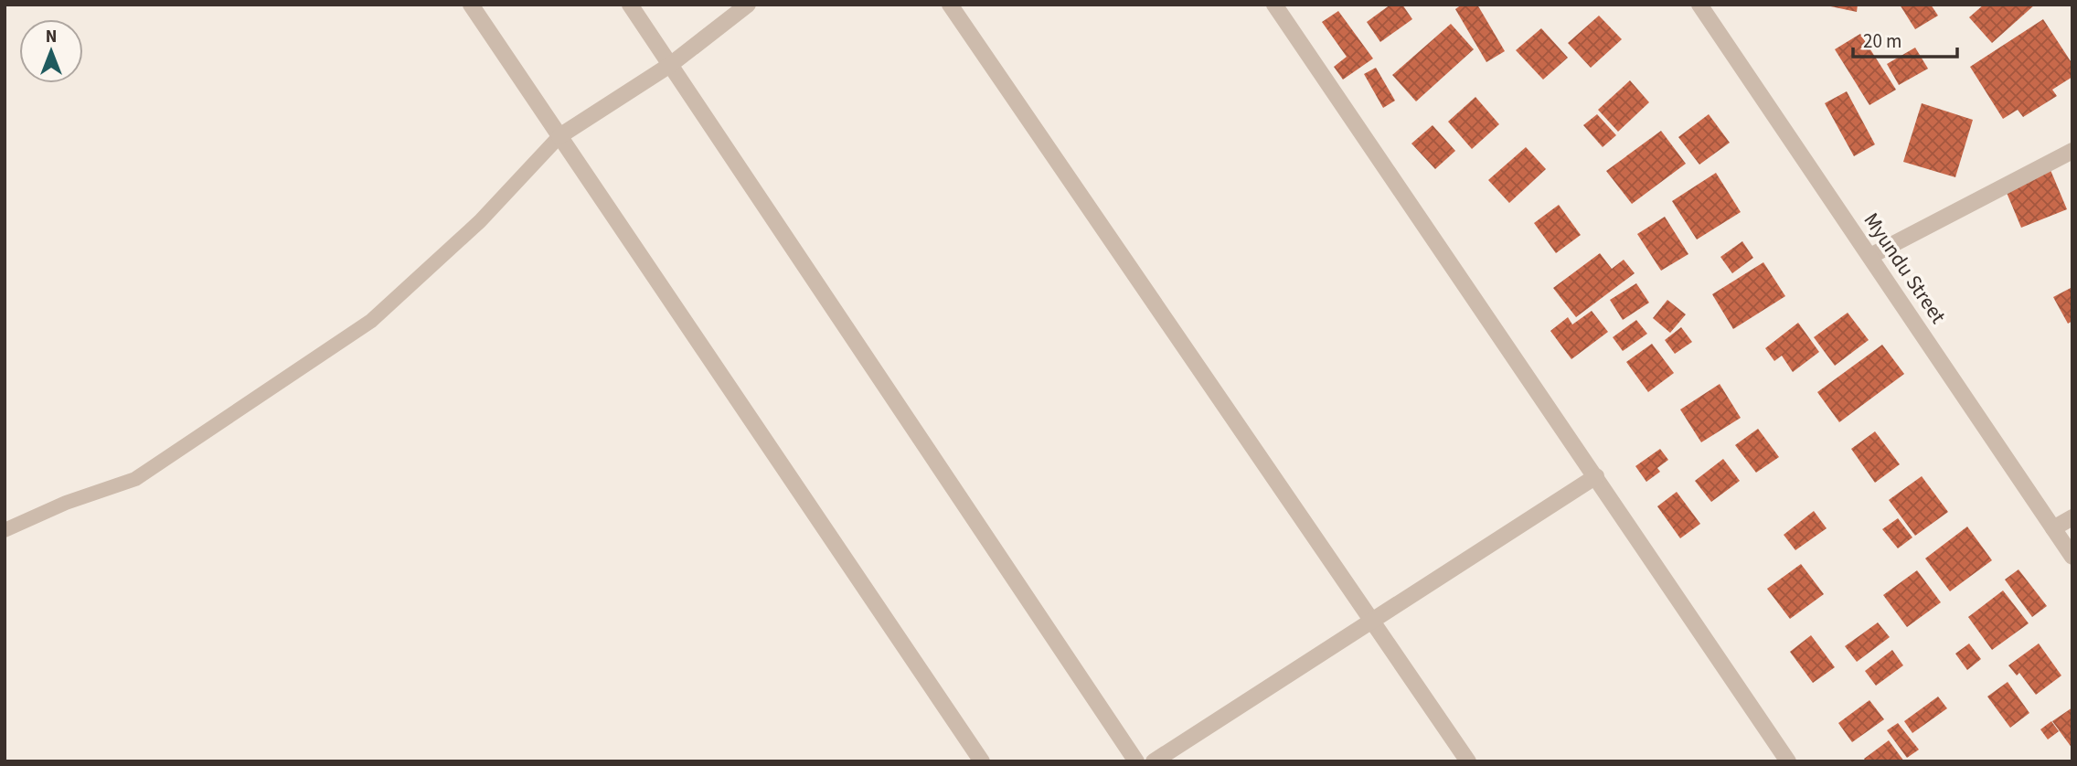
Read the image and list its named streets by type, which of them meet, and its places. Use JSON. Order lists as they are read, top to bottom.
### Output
{
  "streets": {
    "street": ["Myundu Street"]
  },
  "scale_bar": "20 m",
  "north": "top"
}
